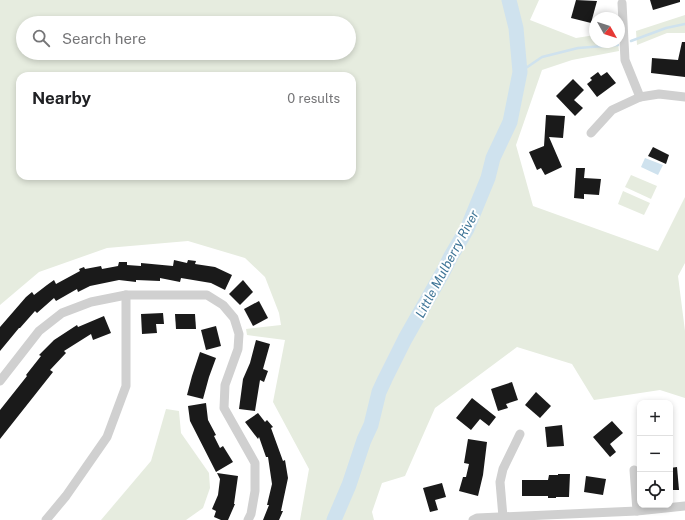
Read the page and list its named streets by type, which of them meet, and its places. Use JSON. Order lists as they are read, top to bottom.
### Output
{
  "water": ["Little Mulberry River"],
  "north": "bottom right",
  "page": {
    "search": "Search here",
    "heading": ["Nearby", "0 results"],
    "map_buttons": ["+", "−"]
  }
}
